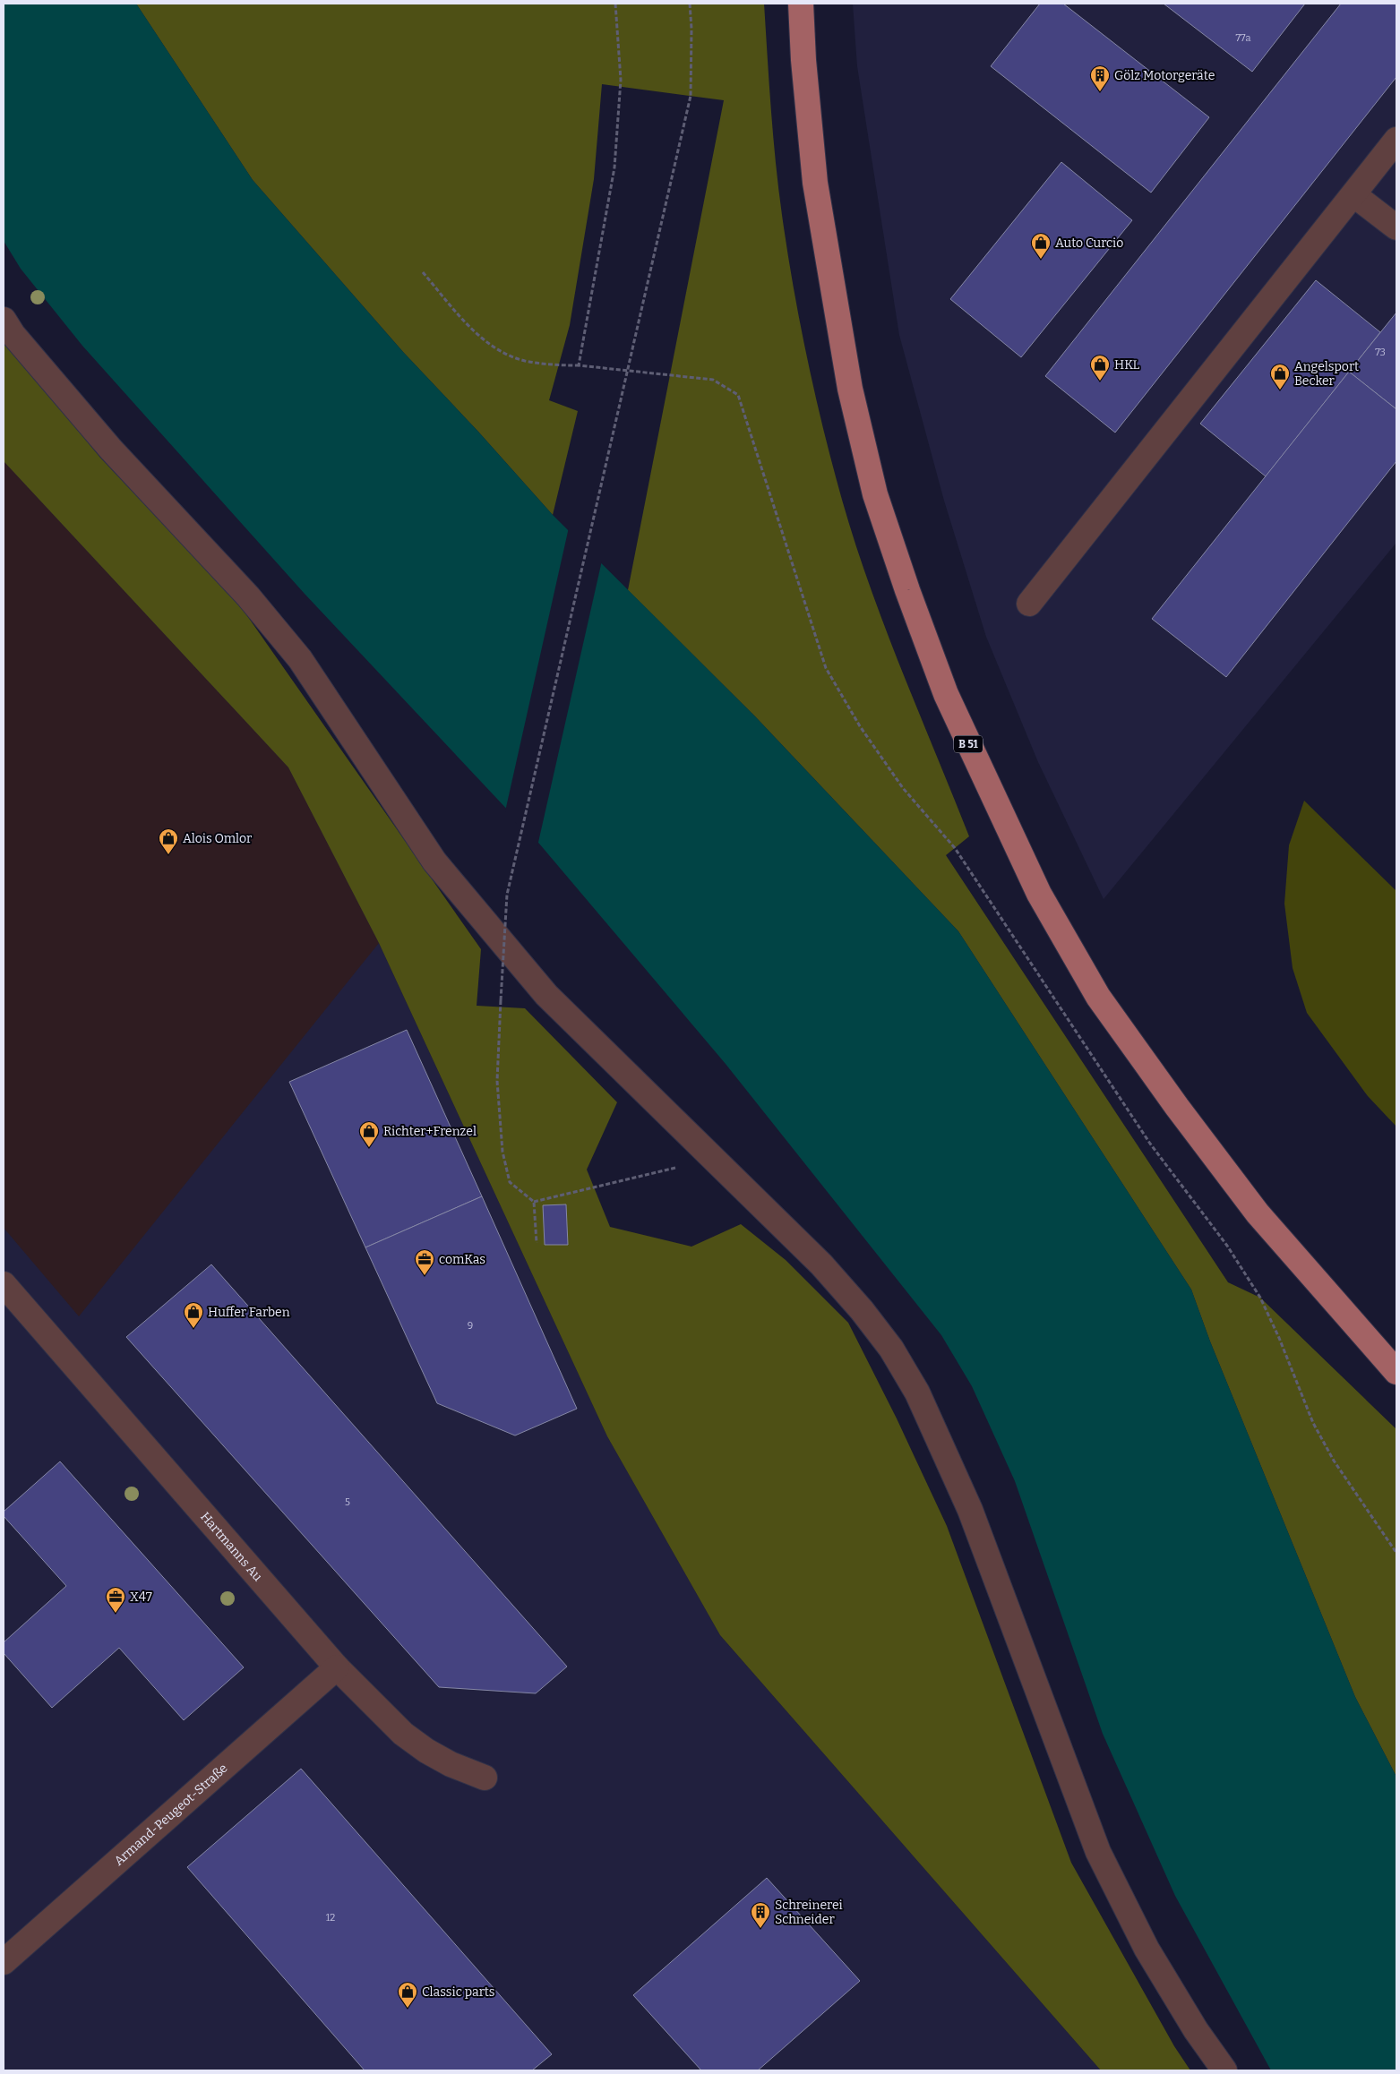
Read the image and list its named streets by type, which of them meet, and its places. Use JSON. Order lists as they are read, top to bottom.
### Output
{
  "streets": {
    "main road": ["B 51"],
    "street": ["Hartmanns Au", "Armand-Peugeot-Straße"]
  },
  "crossings": [
    ["Hartmanns Au", "Armand-Peugeot-Straße"]
  ],
  "places": {
    "building": ["Gölz Motorgeräte", "Schreinerei Schneider"],
    "shop": [
      "Auto Curcio",
      "HKL",
      "Angelsport Becker",
      "Alois Omlor",
      "Richter+Frenzel",
      "Huffer Farben",
      "Classic parts"
    ],
    "office": ["comKas", "X47"]
  },
  "house_numbers": [
    "77a",
    "73",
    "9",
    "5",
    "12"
  ]
}
